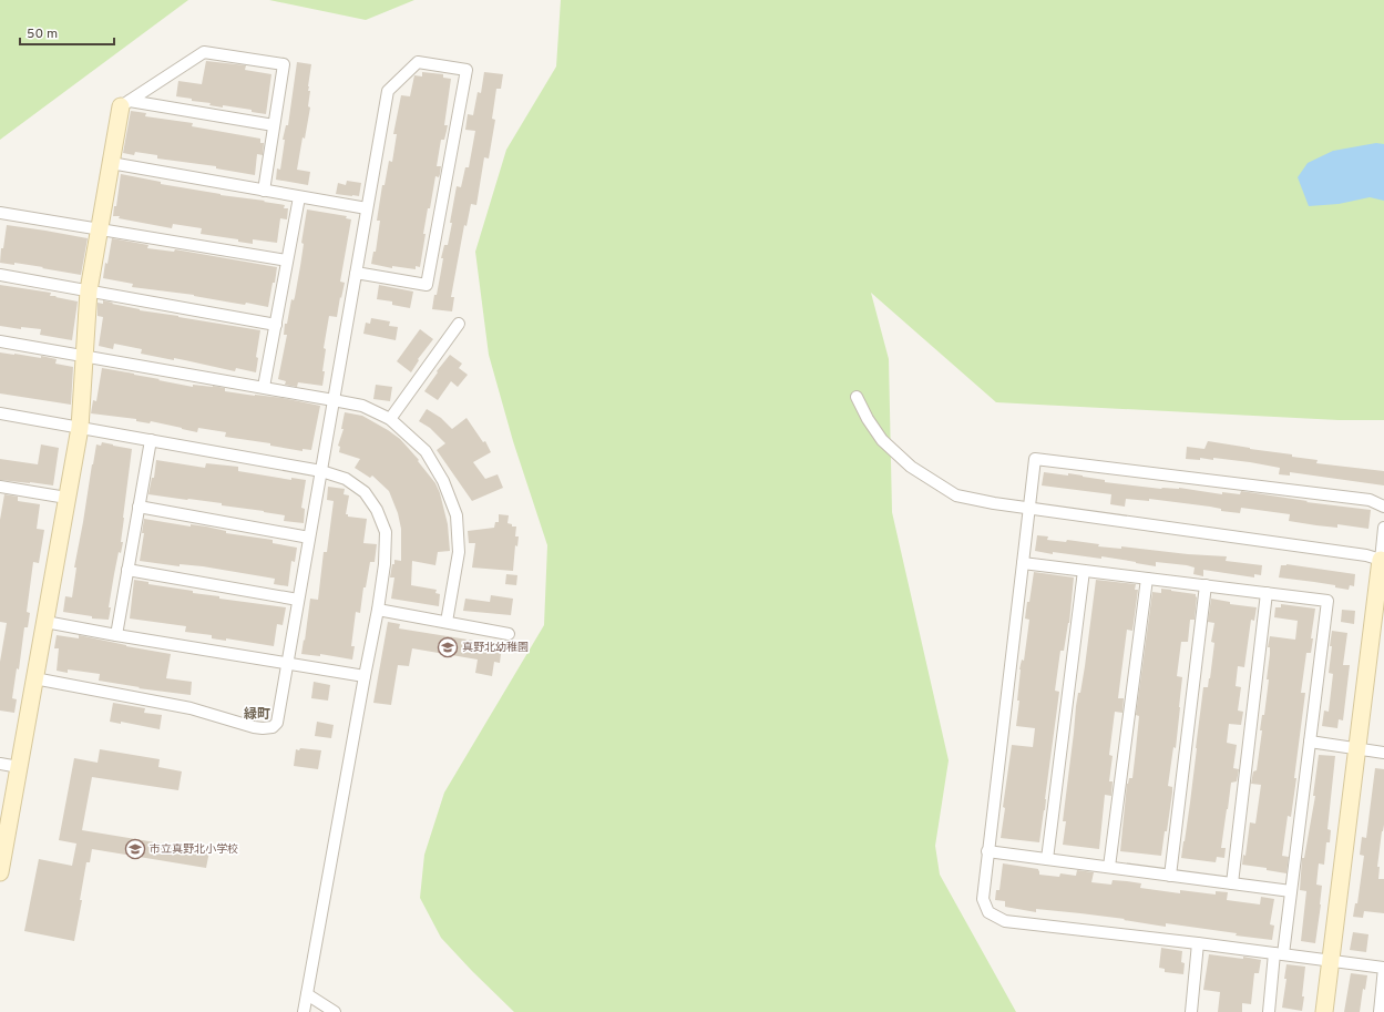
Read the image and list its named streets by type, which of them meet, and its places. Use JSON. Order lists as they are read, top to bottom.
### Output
{
  "districts": ["緑町"],
  "places": {
    "school or university": ["真野北幼稚園", "市立真野北小学校"]
  },
  "scale_bar": "50 m"
}
